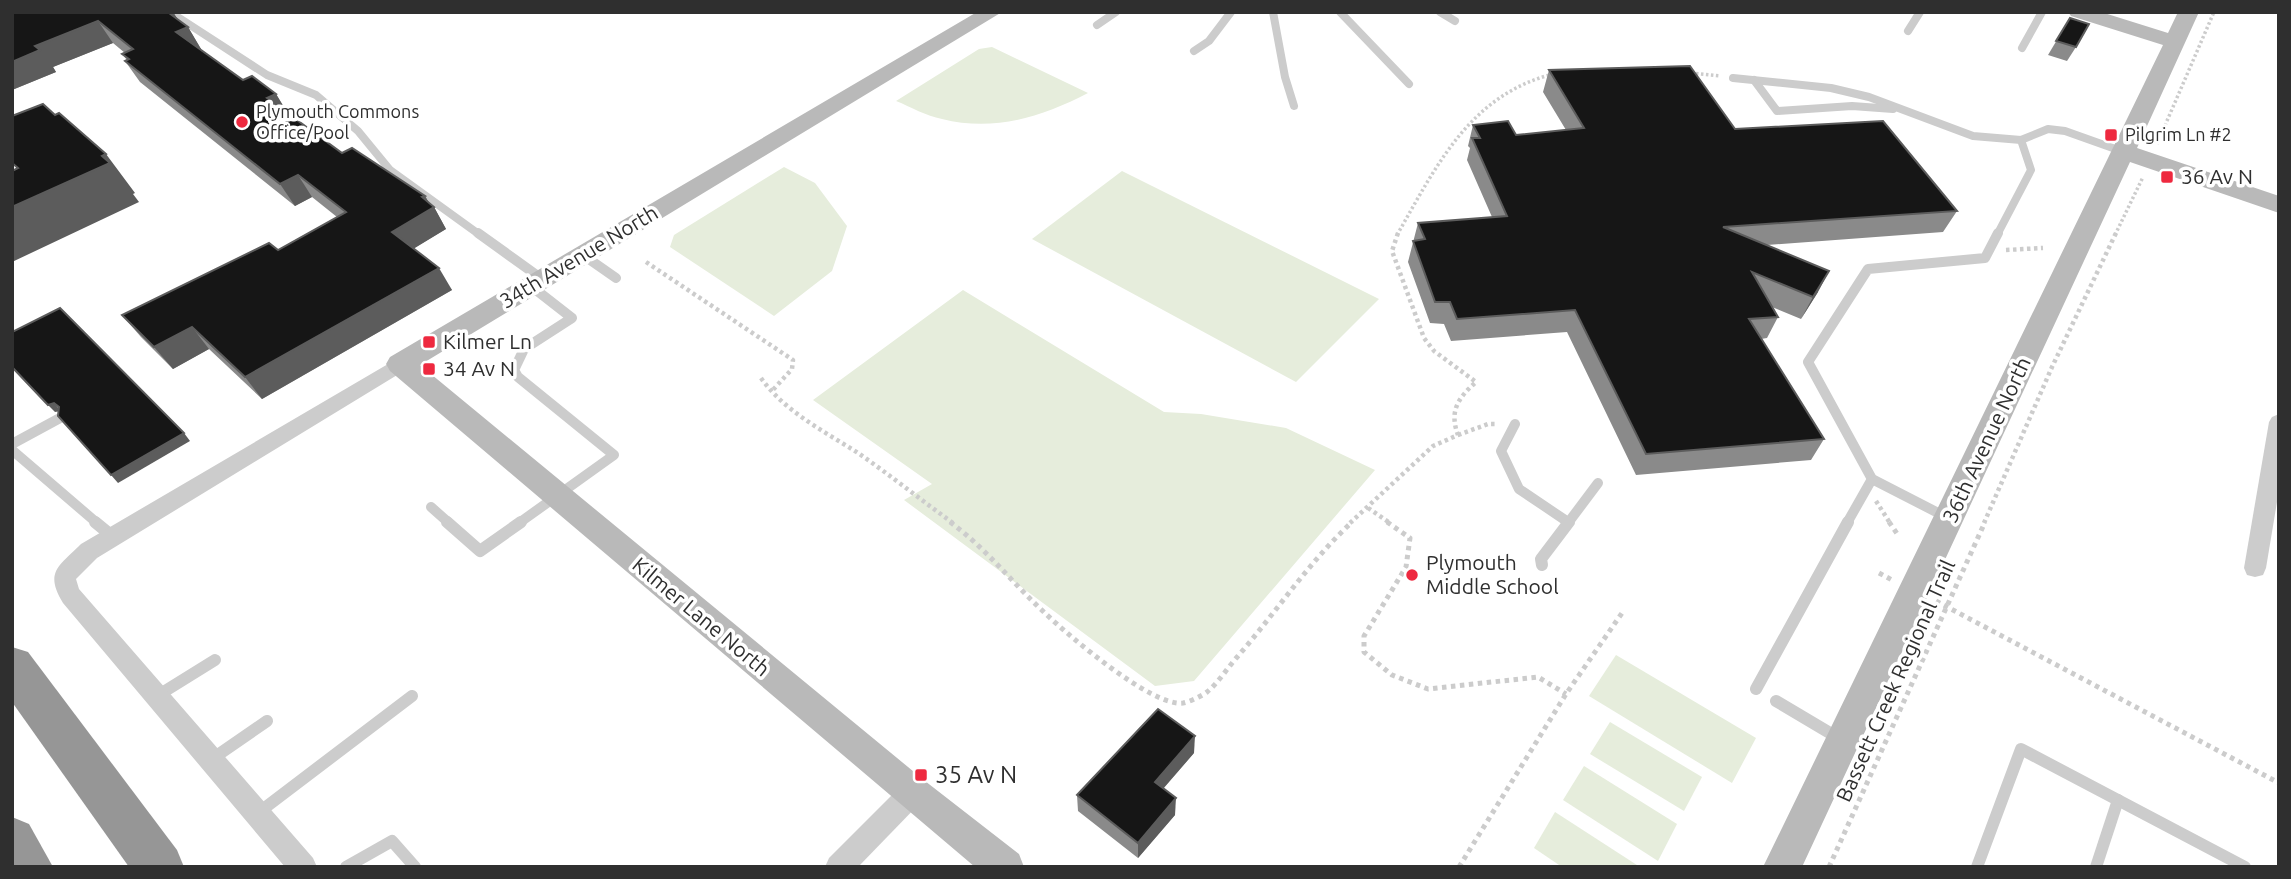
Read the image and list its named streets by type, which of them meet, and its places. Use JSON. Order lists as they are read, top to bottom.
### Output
{
  "streets": {
    "street": ["34th Avenue North", "36th Avenue North", "Kilmer Lane North"],
    "path": ["Bassett Creek Regional Trail"]
  },
  "crossings": [
    ["34th Avenue North", "Kilmer Lane North"],
    ["36th Avenue North", "Bassett Creek Regional Trail"]
  ],
  "places": {
    "other": ["Plymouth Commons Office/Pool", "Plymouth Middle School"],
    "transit": [
      "Pilgrim Ln #2",
      "36 Av N",
      "Kilmer Ln",
      "34 Av N",
      "35 Av N"
    ]
  }
}
